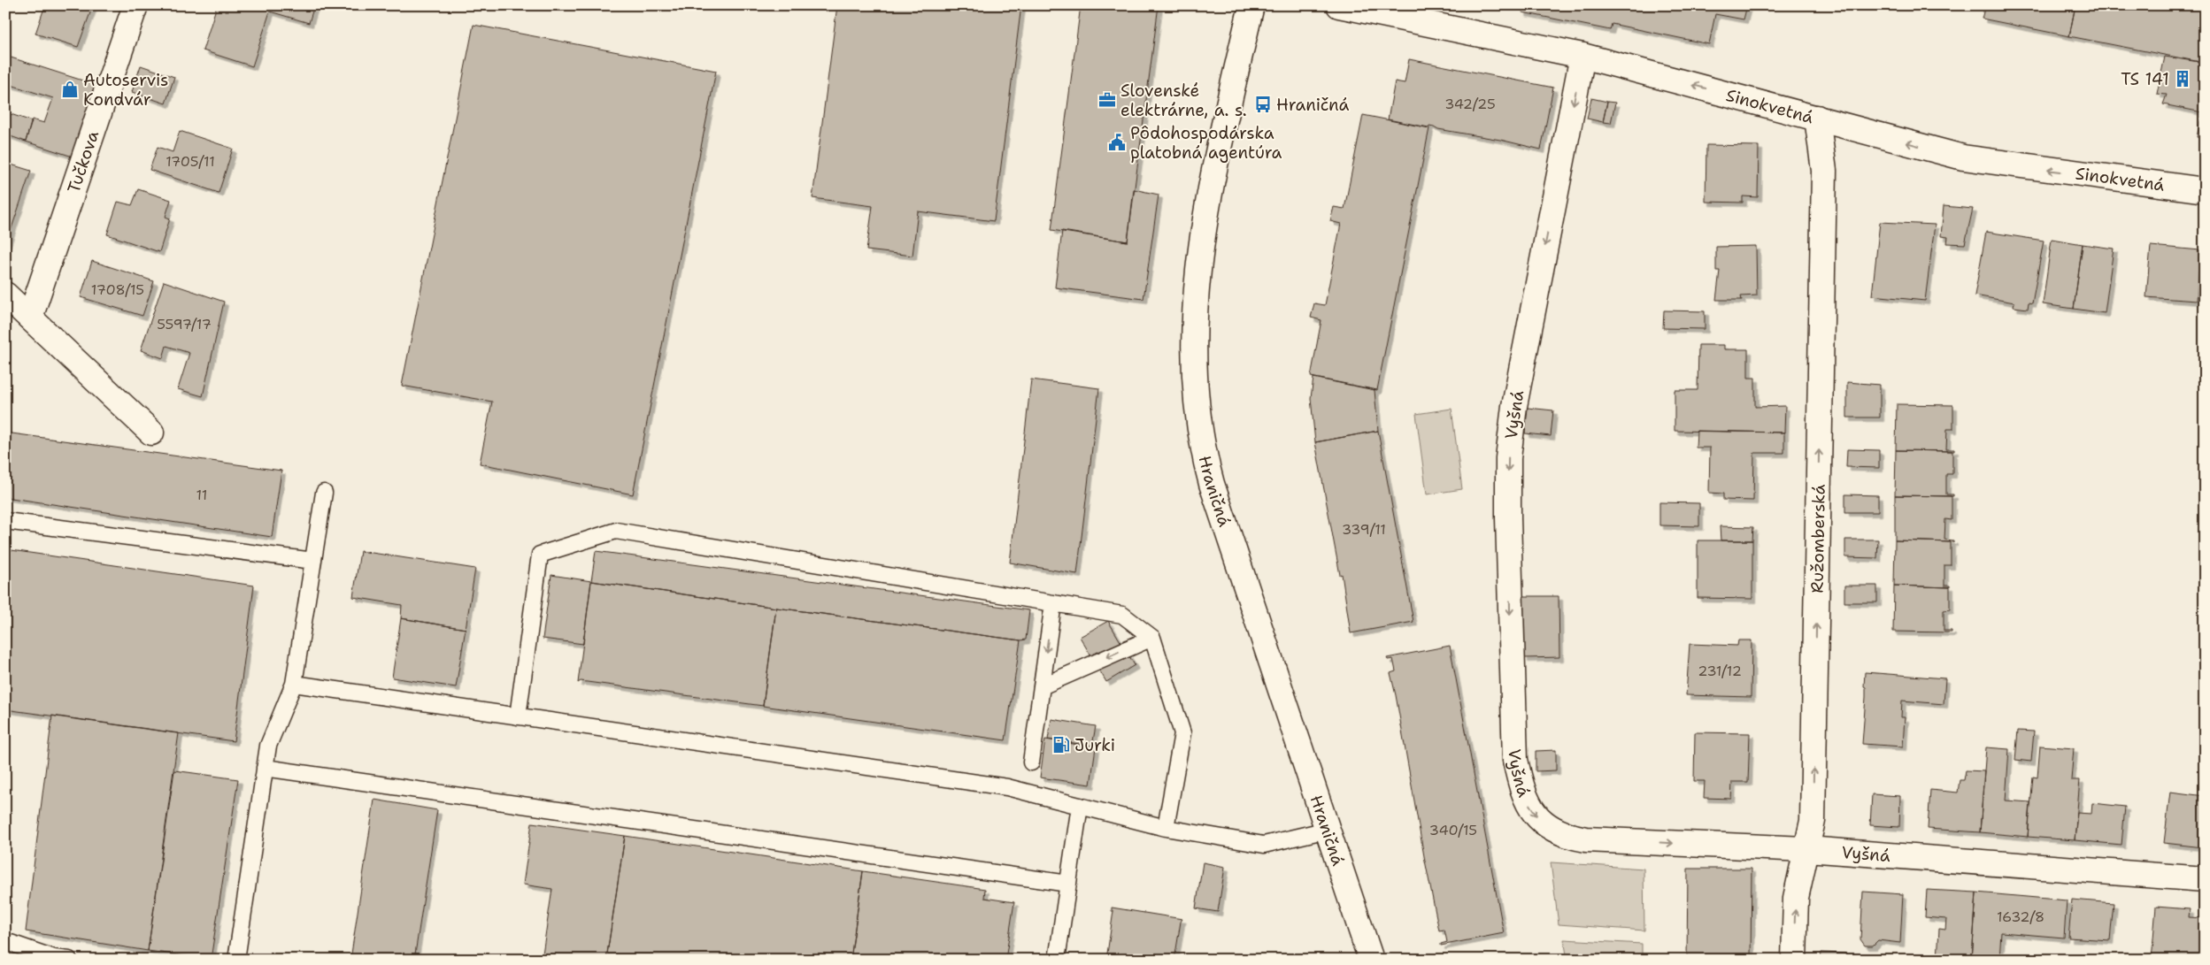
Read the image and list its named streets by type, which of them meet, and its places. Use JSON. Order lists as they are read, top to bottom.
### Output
{
  "streets": {
    "street": [
      "Sinokvetná",
      "Tučkova",
      "Vyšná",
      "Hraničná",
      "Ružomberská"
    ]
  },
  "crossings": [
    ["Sinokvetná", "Vyšná"],
    ["Sinokvetná", "Ružomberská"],
    ["Vyšná", "Ružomberská"]
  ],
  "one_way": ["Sinokvetná", "Ružomberská"],
  "places": {
    "building": ["TS 141"],
    "shop": ["Autoservis Kondvár"],
    "office": ["Slovenské elektrárne, a. s."],
    "bus stop": ["Hraničná"],
    "public building": ["Pôdohospodárska platobná agentúra"],
    "fuel station": ["Jurki"]
  },
  "house_numbers": [
    "342/25",
    "1705/11",
    "1708/15",
    "5597/17",
    "11",
    "339/11",
    "231/12",
    "340/15",
    "1632/8"
  ]
}
